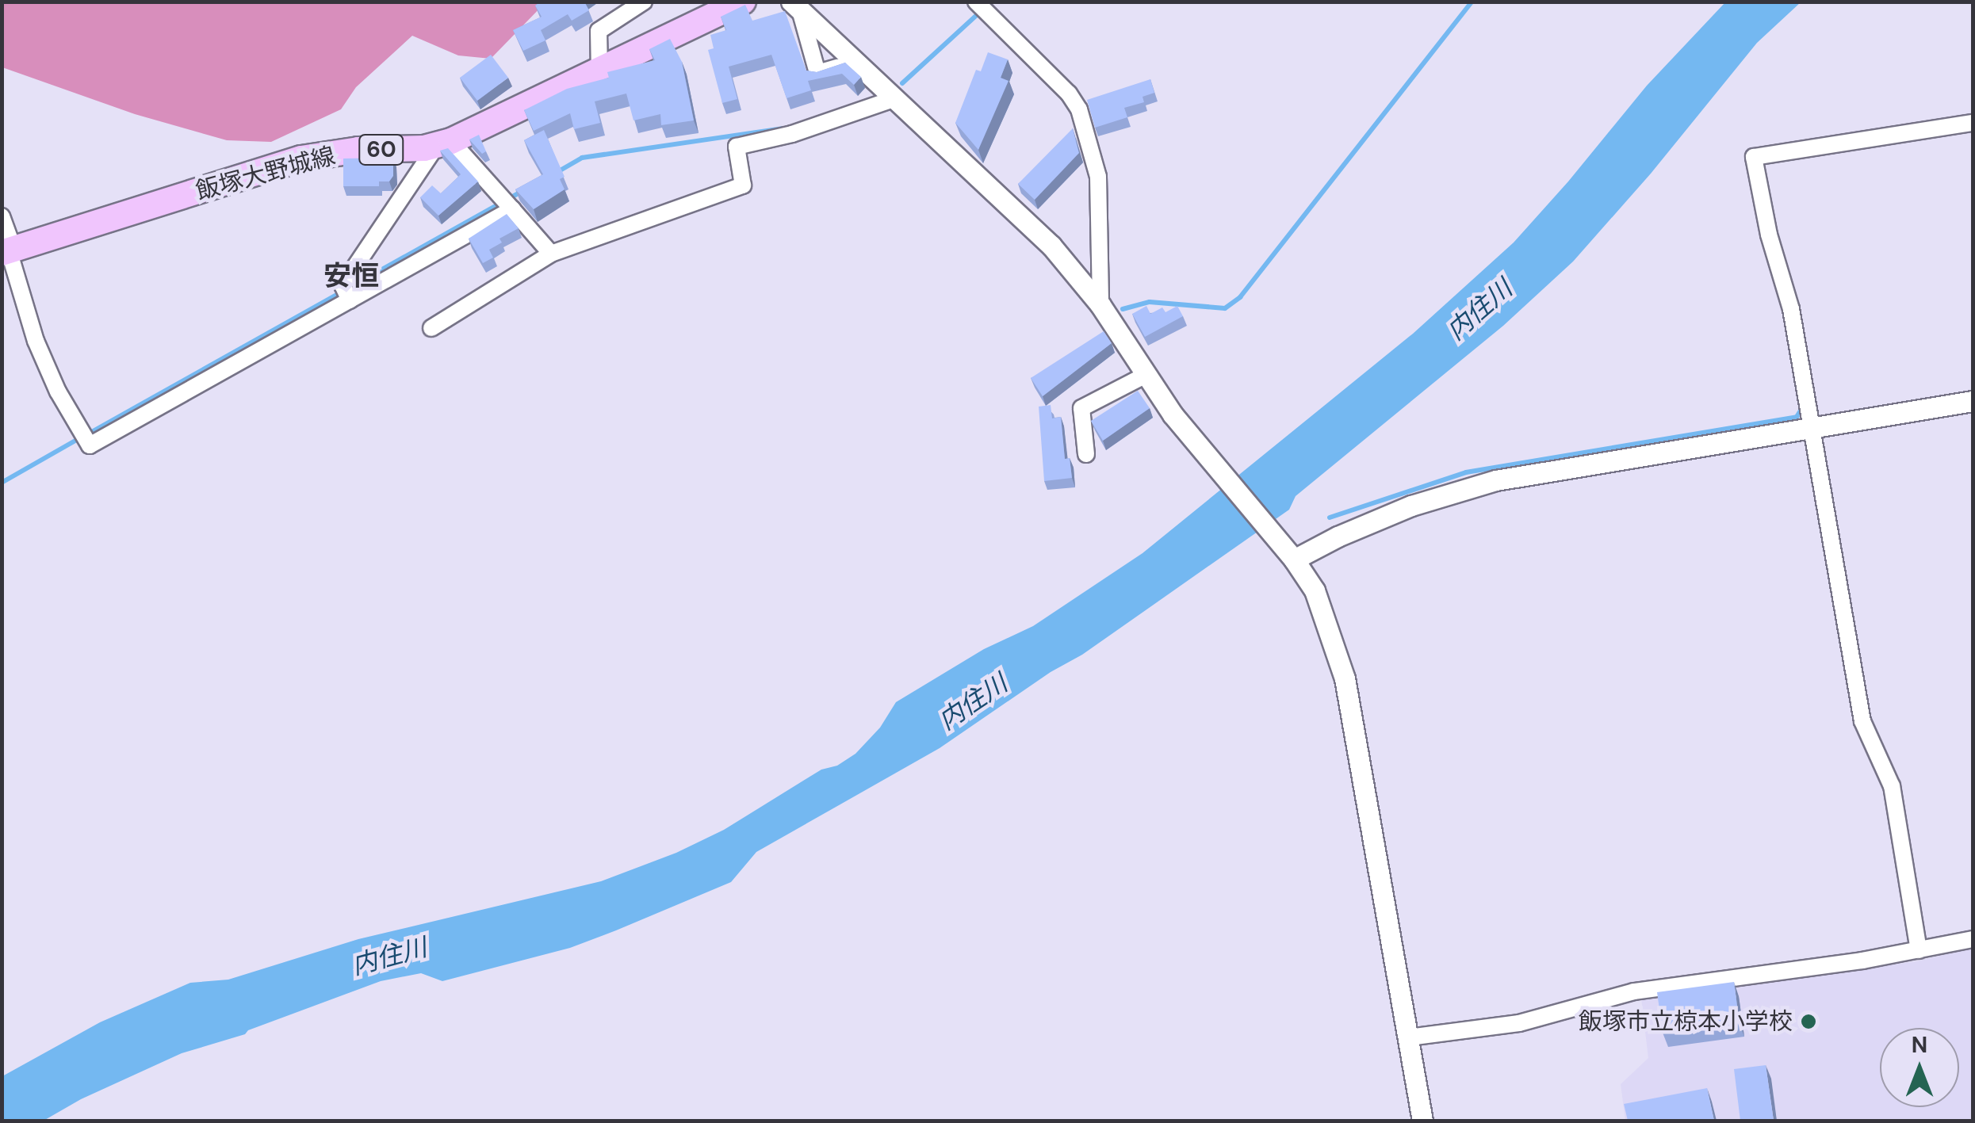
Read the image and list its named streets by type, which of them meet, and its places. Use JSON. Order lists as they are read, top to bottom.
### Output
{
  "streets": {
    "main road": ["60", "飯塚大野城線"]
  },
  "districts": ["安恒"],
  "water": ["内住川"],
  "places": ["飯塚市立椋本小学校"],
  "north": "top"
}
